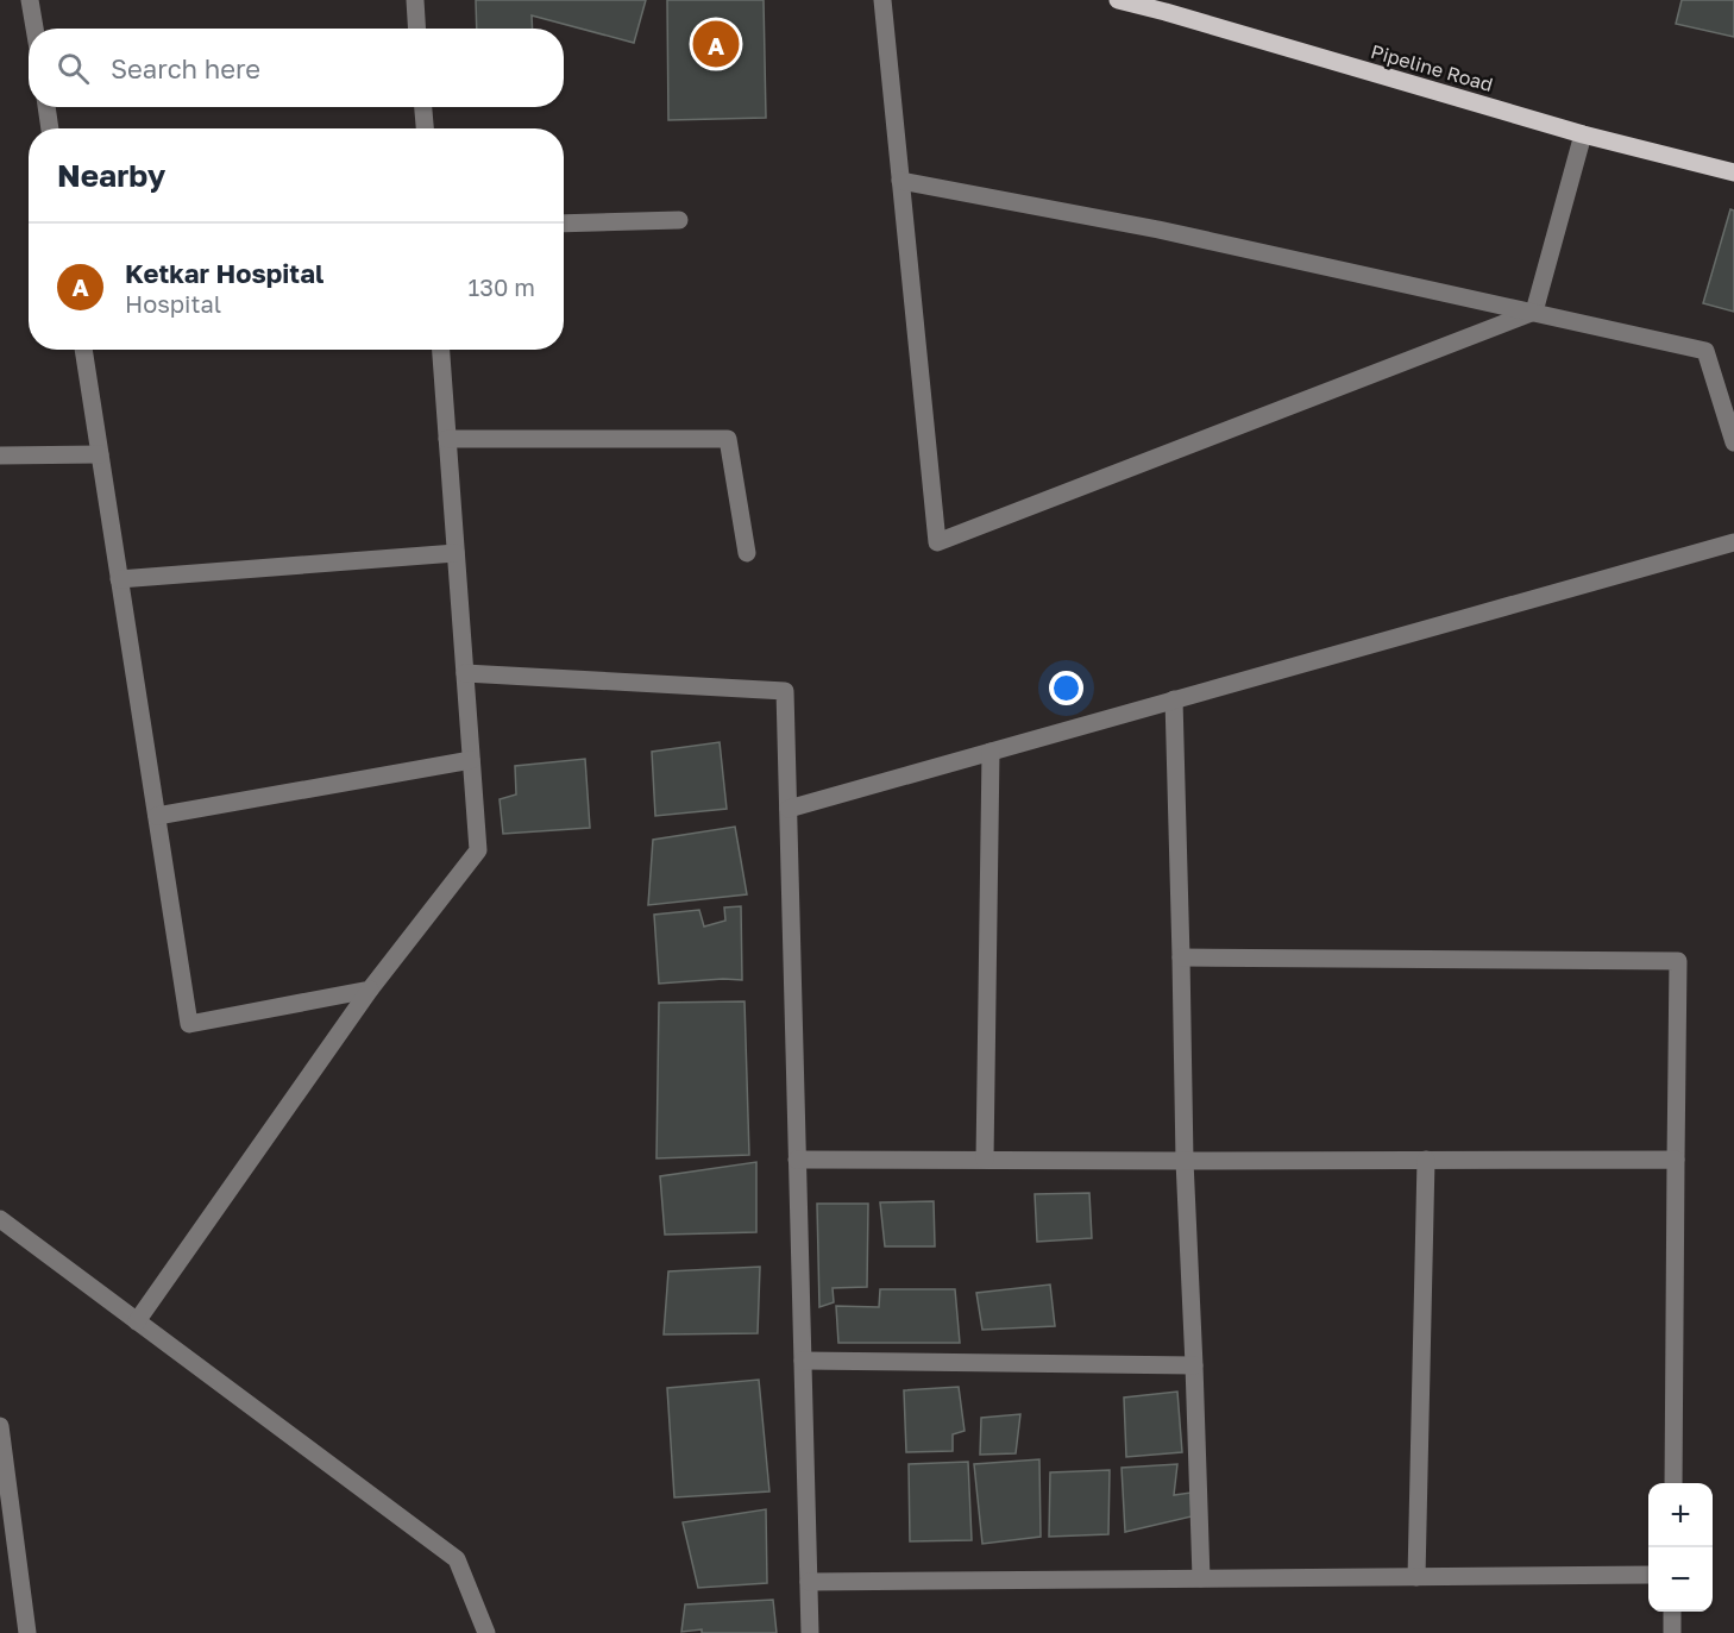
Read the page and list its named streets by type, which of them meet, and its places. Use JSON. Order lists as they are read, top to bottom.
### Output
{
  "streets": {
    "main road": ["Pipeline Road"]
  },
  "page": {
    "pins": "A",
    "search": "Search here",
    "heading": "Nearby",
    "list": [
      {
        "mark": "A",
        "name": "Ketkar Hospital",
        "note": "Hospital",
        "value": "130 m"
      }
    ],
    "map_buttons": ["+", "−"]
  }
}
